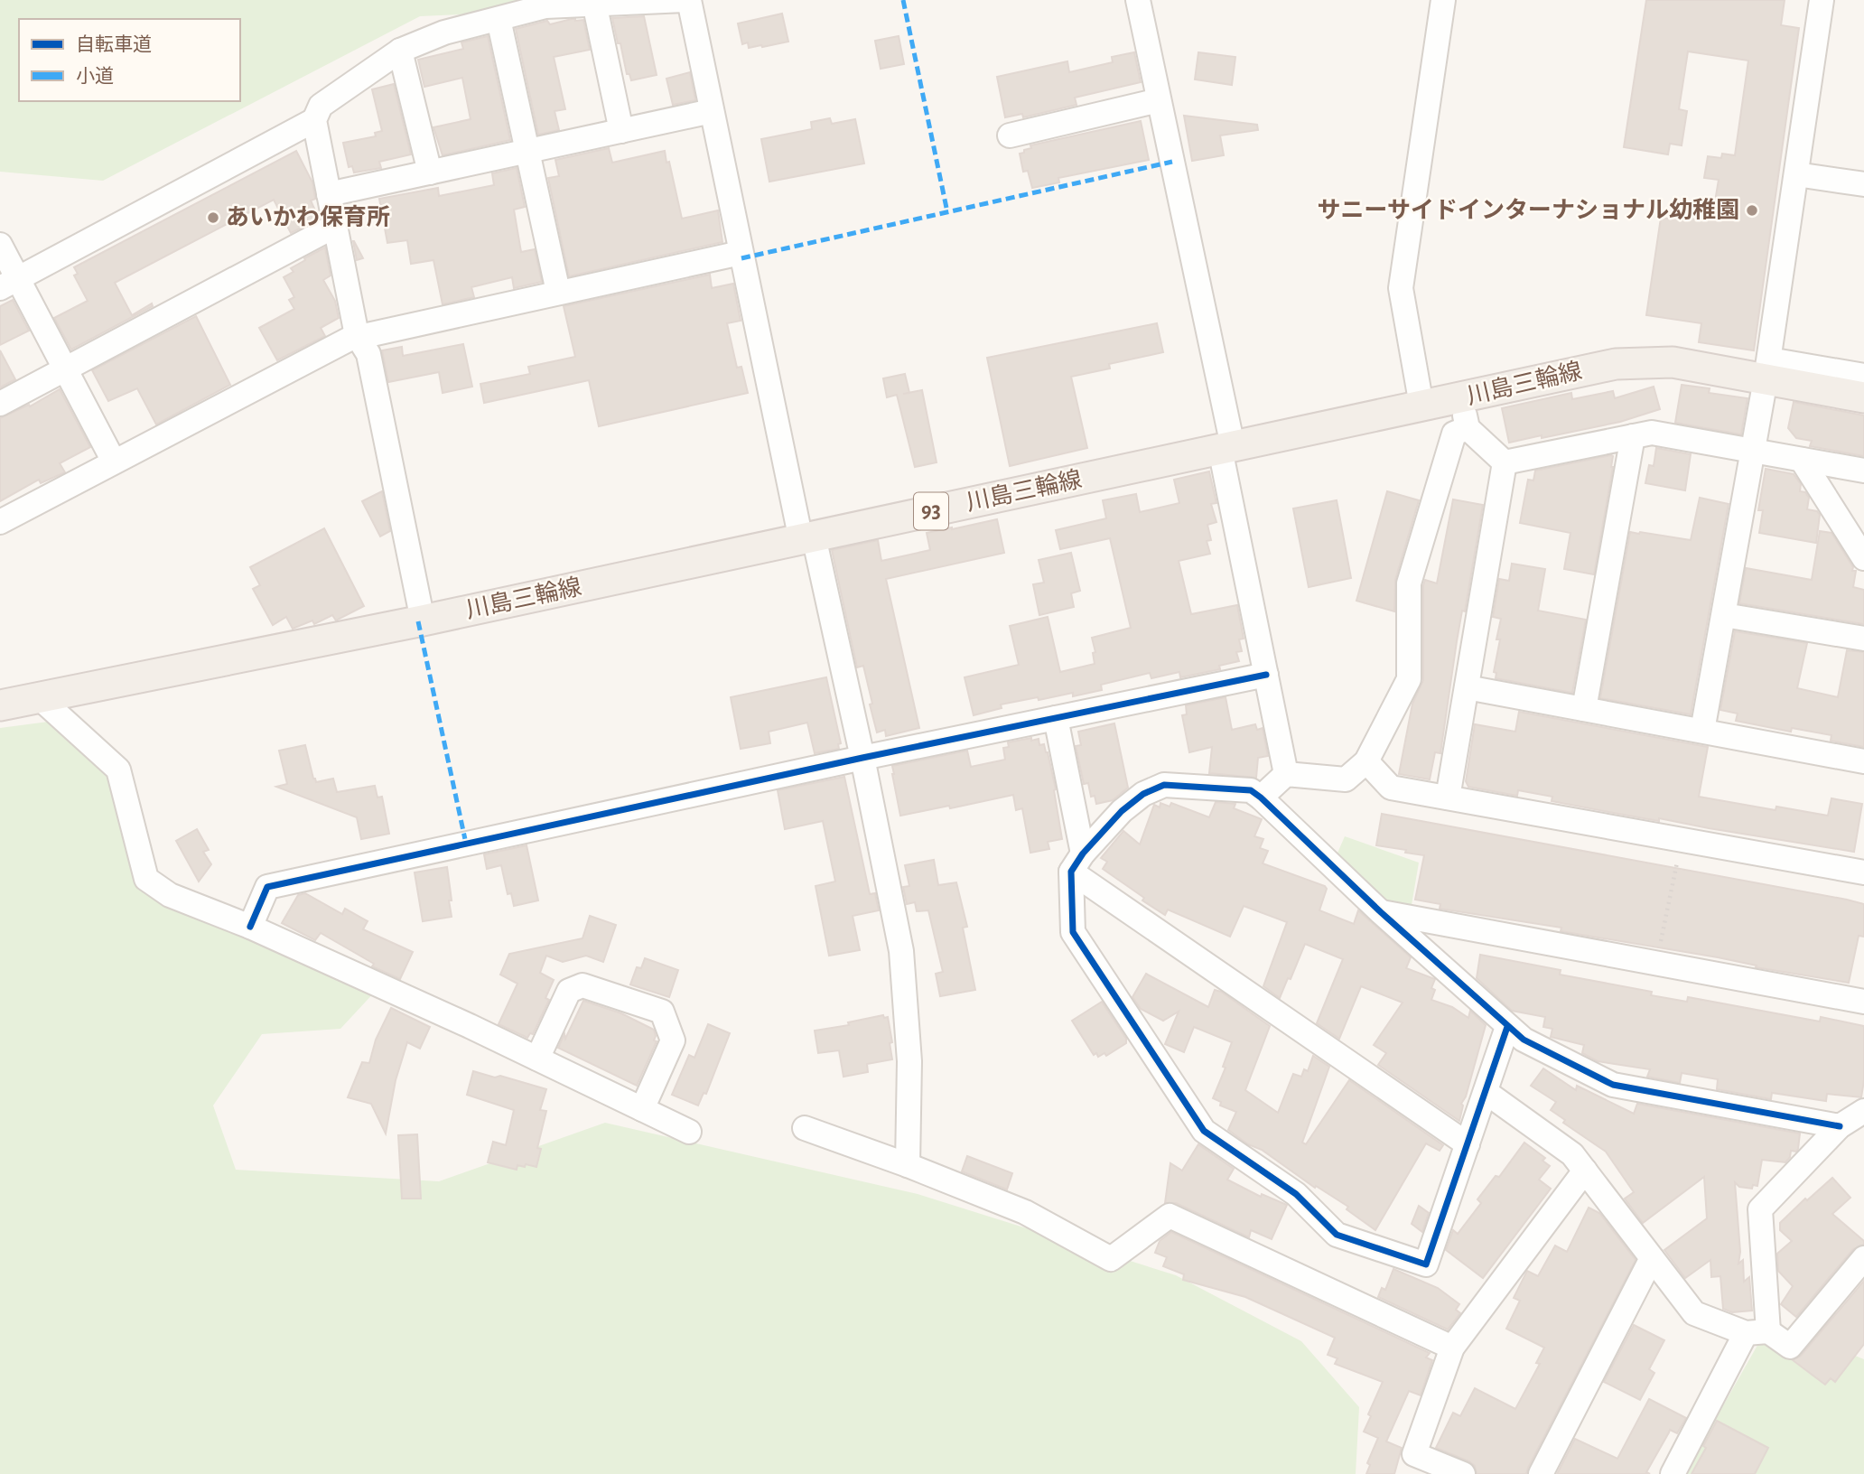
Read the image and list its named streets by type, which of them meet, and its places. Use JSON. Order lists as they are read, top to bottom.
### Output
{
  "streets": {
    "main road": ["川島三輪線", "93"]
  },
  "places": ["サニーサイドインターナショナル幼稚園", "あいかわ保育所"],
  "legend": ["自転車道", "小道"]
}
